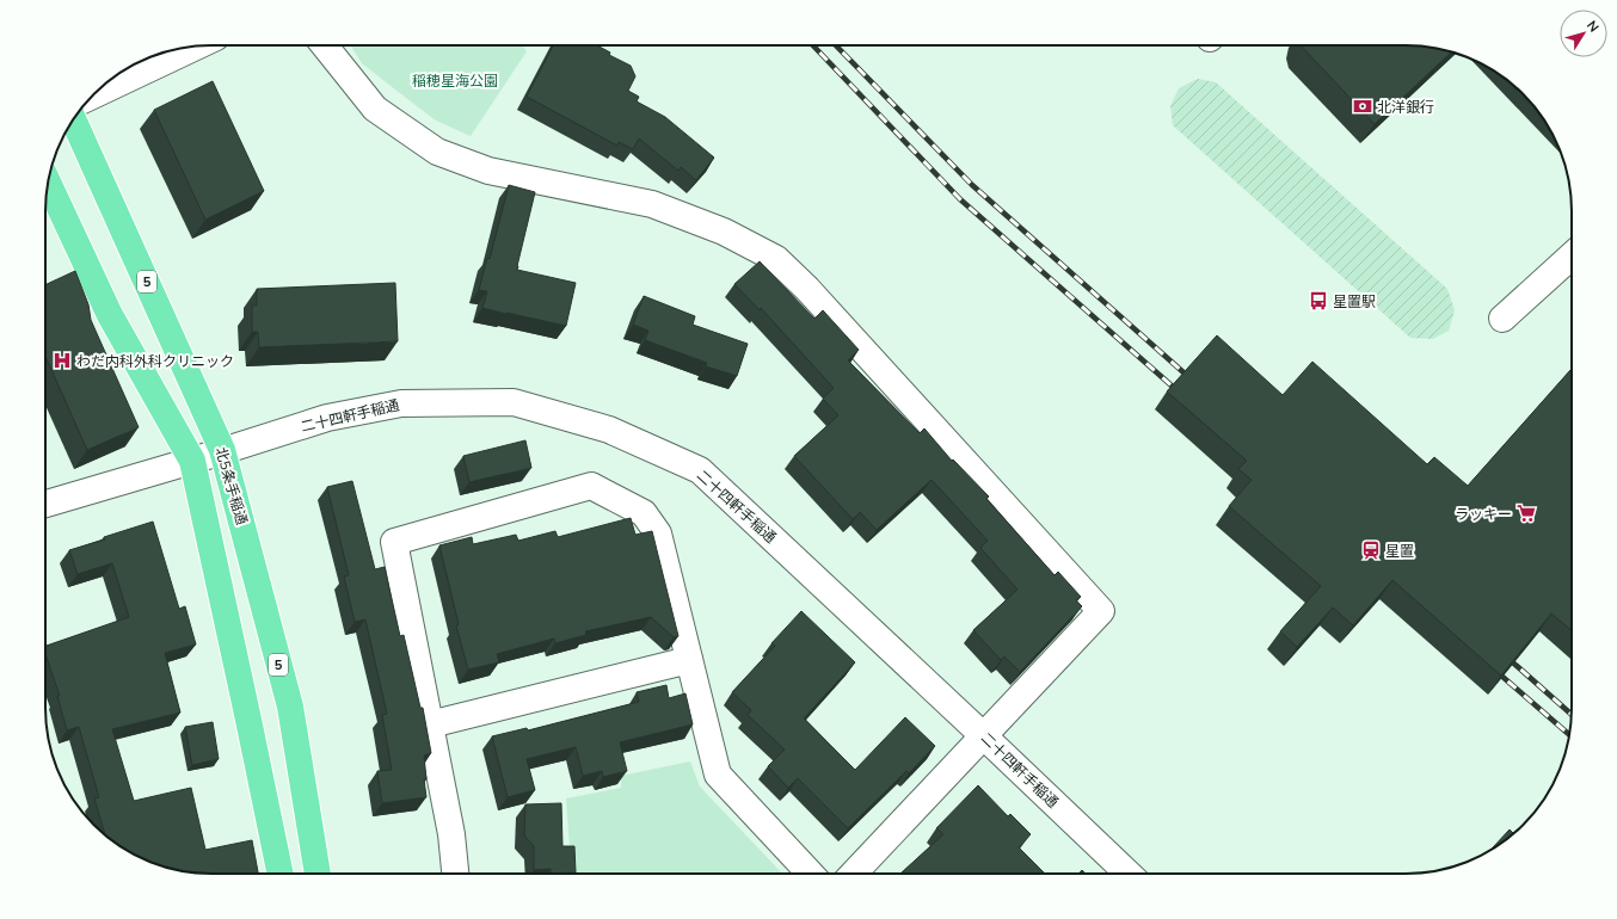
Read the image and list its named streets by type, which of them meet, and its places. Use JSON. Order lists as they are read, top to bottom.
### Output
{
  "streets": {
    "highway": ["5", "北5条手稲通"],
    "street": ["二十四軒手稲通"]
  },
  "crossings": [
    ["二十四軒手稲通", "北5条手稲通"]
  ],
  "parks": ["稲穂星海公園"],
  "places": {
    "bank": ["北洋銀行"],
    "bus stop": ["星置駅"],
    "hospital": ["わだ内科外科クリニック"],
    "supermarket": ["ラッキー"],
    "station": ["星置"]
  },
  "north": "top right"
}
